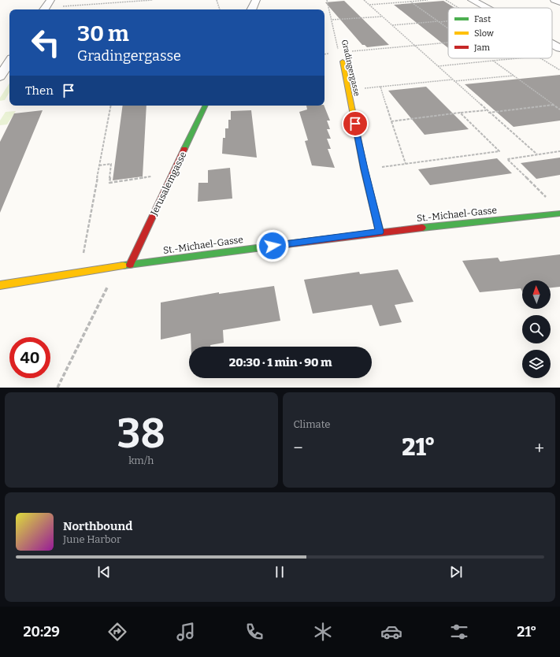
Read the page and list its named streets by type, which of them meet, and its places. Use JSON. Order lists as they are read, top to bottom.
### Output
{
  "streets": {
    "street": ["Gradingergasse", "Jerusalemgasse", "St.-Michael-Gasse"]
  },
  "crossings": [
    ["Gradingergasse", "St.-Michael-Gasse"],
    ["Jerusalemgasse", "St.-Michael-Gasse"]
  ],
  "legend": ["Fast", "Slow", "Jam"],
  "north": "top",
  "page": {
    "turn": ["30 m", "Gradingergasse"],
    "then": "Then",
    "limit": "40",
    "trip": "20:30 · 1 min · 90 m",
    "tile": [
      ["38", "km/h"],
      "Climate"
    ],
    "heat": ["−", "21°", "+"],
    "song": ["Northbound", "June Harbor"],
    "tabs": ["20:29", "21°"]
  }
}
